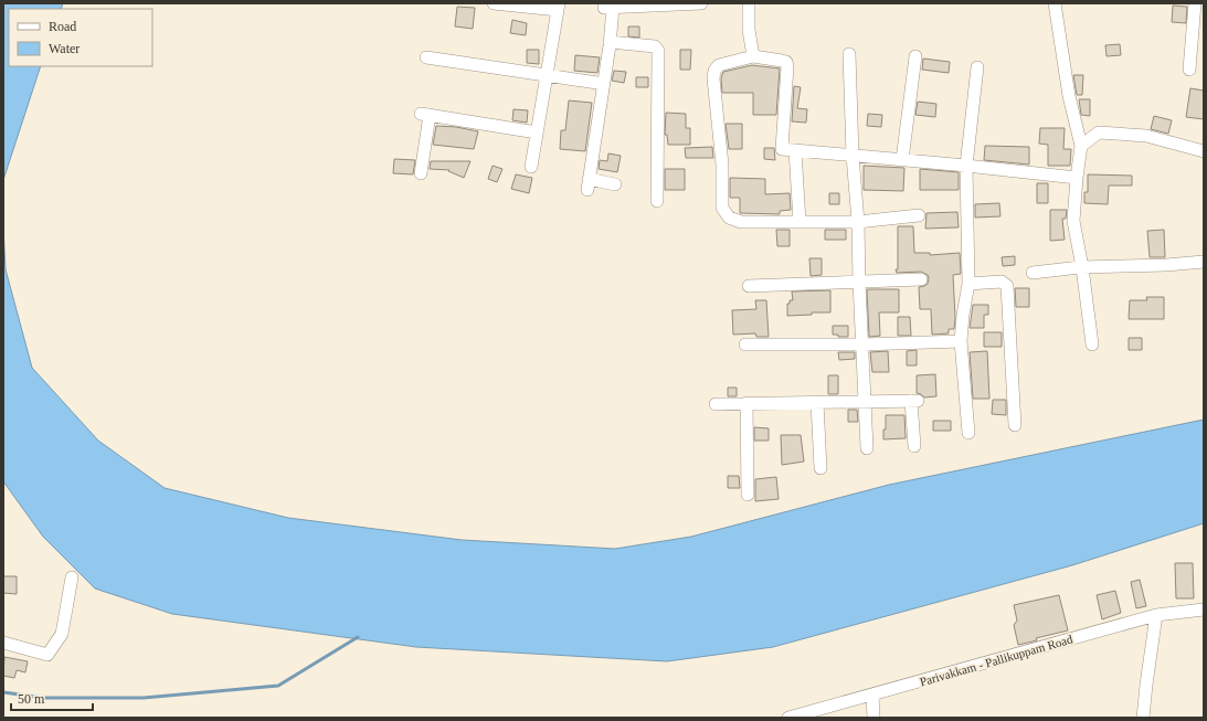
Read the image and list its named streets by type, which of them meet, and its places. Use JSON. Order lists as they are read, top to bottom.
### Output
{
  "streets": {
    "street": ["Parivakkam - Pallikuppam Road"]
  },
  "legend": ["Road", "Water"],
  "scale_bar": "50 m"
}
